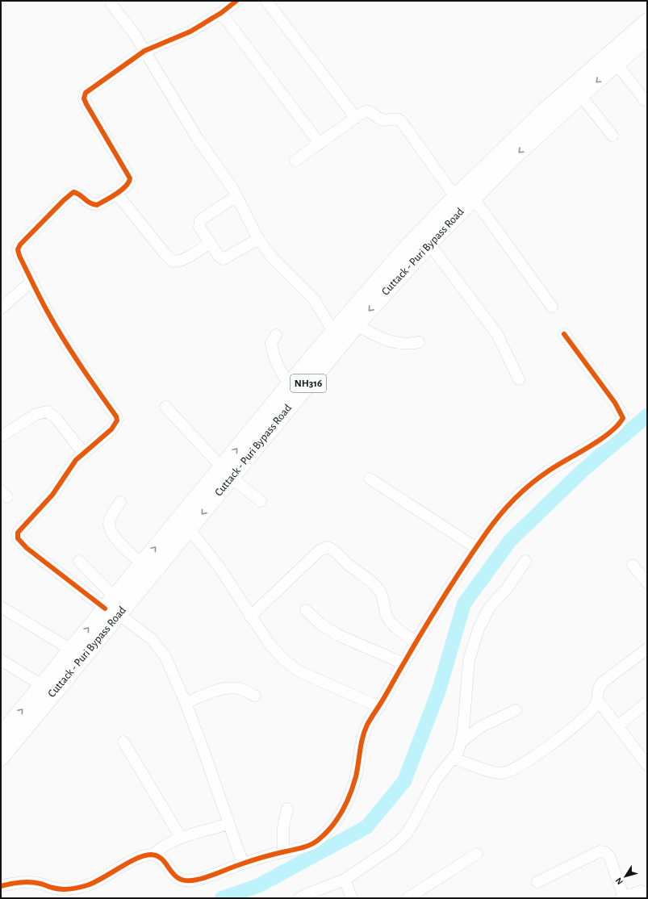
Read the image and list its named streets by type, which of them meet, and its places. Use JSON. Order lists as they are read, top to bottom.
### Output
{
  "streets": {
    "highway": ["Cuttack - Puri Bypass Road", "NH316"]
  },
  "north": "bottom left"
}
